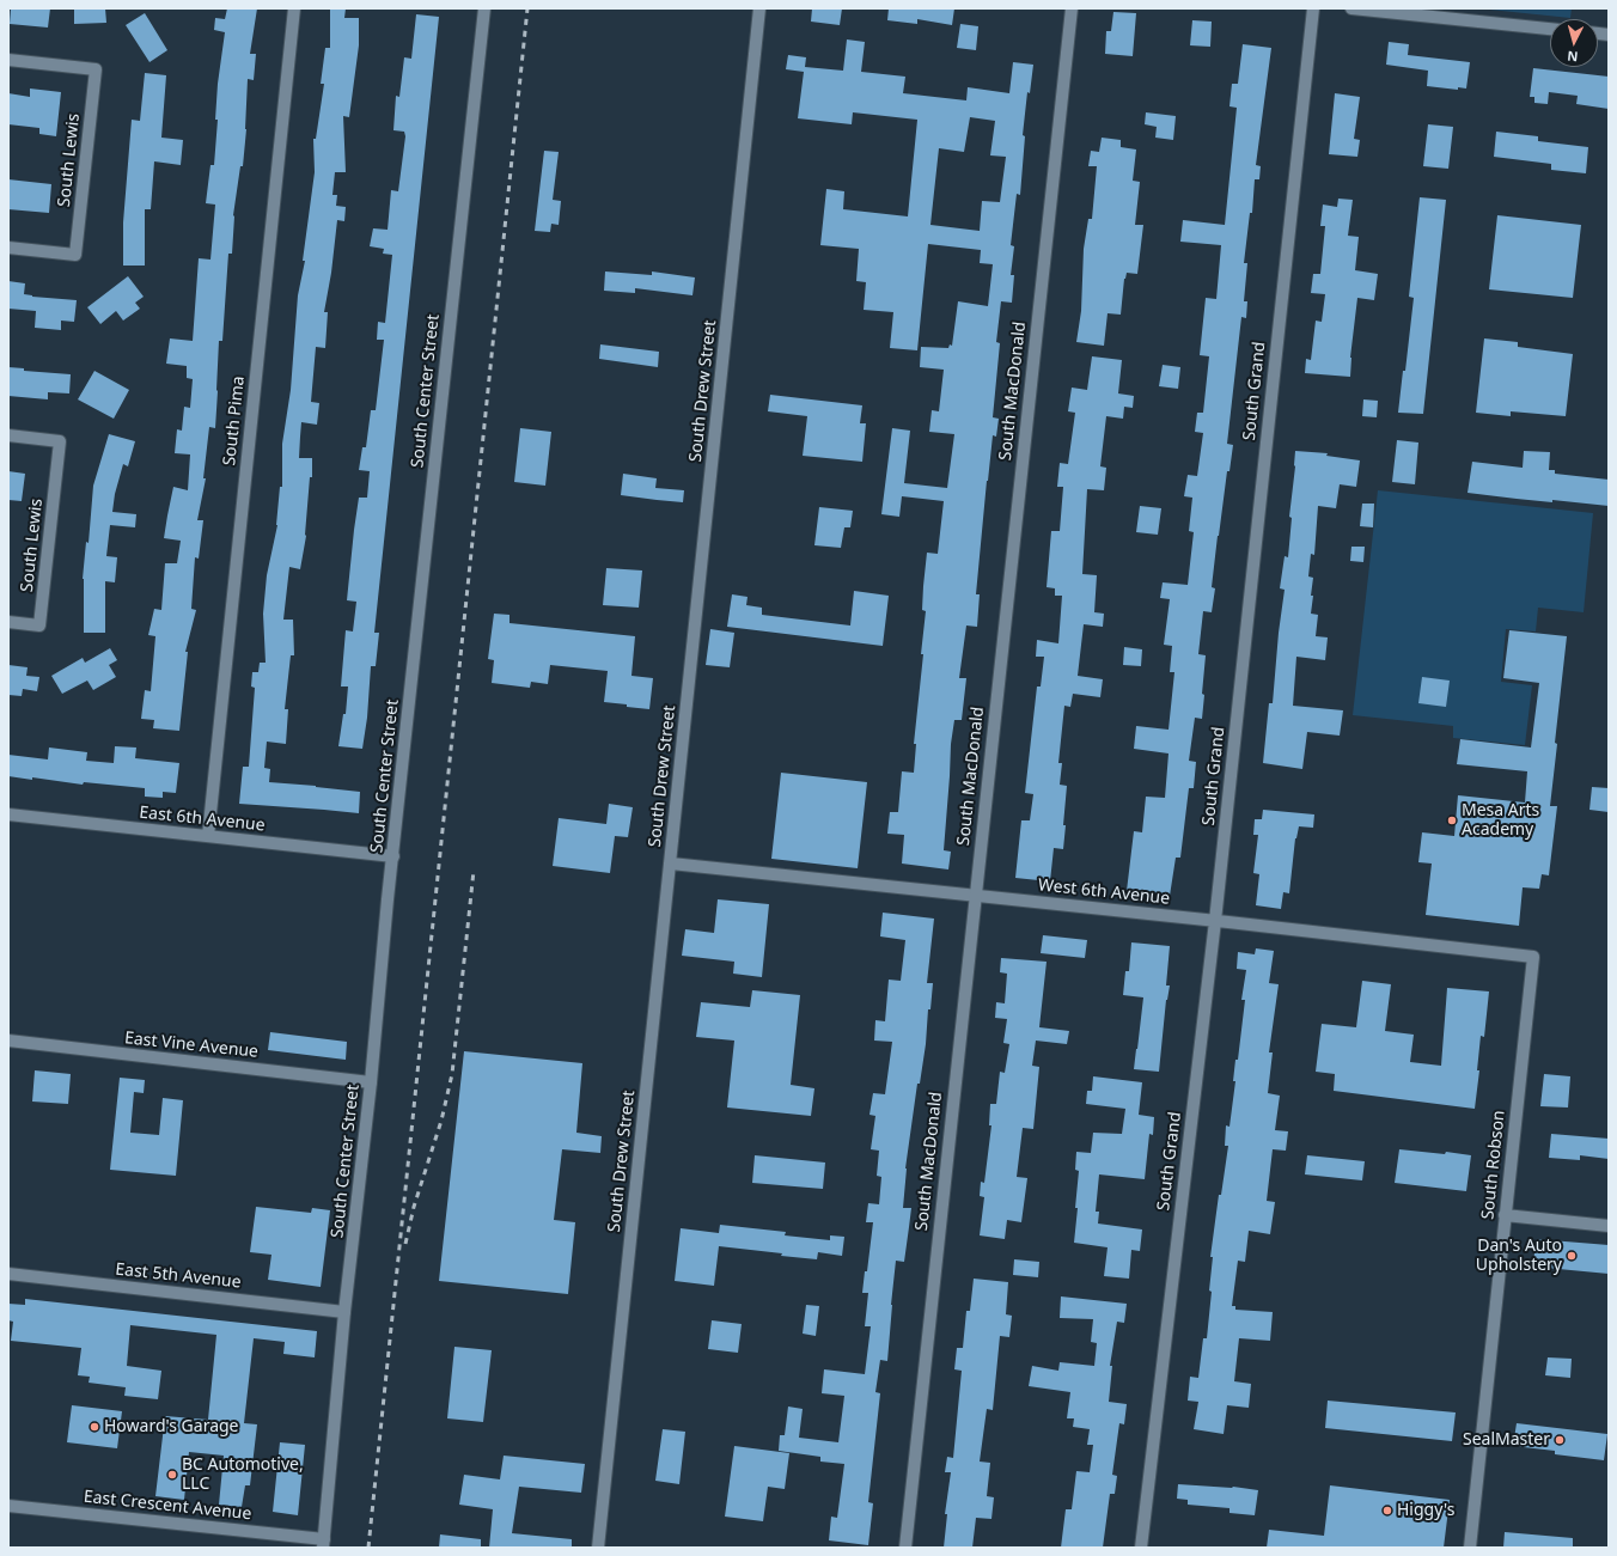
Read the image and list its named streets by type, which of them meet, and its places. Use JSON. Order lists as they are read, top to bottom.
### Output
{
  "streets": {
    "street": [
      "South Lewis",
      "South Center Street",
      "South Drew Street",
      "South MacDonald",
      "South Grand",
      "South Pima",
      "East 6th Avenue",
      "West 6th Avenue",
      "East Vine Avenue",
      "South Robson",
      "East 5th Avenue",
      "East Crescent Avenue"
    ]
  },
  "crossings": [
    ["South Center Street", "East 6th Avenue"],
    ["South Center Street", "East Vine Avenue"],
    ["South Center Street", "East 5th Avenue"],
    ["South Center Street", "East Crescent Avenue"],
    ["South Drew Street", "West 6th Avenue"],
    ["South MacDonald", "West 6th Avenue"],
    ["South Grand", "West 6th Avenue"],
    ["South Pima", "East 6th Avenue"],
    ["West 6th Avenue", "South Robson"]
  ],
  "places": [
    "Mesa Arts Academy",
    "Dan's Auto Upholstery",
    "Howard's Garage",
    "SealMaster",
    "BC Automotive, LLC",
    "Higgy's"
  ],
  "north": "bottom"
}
